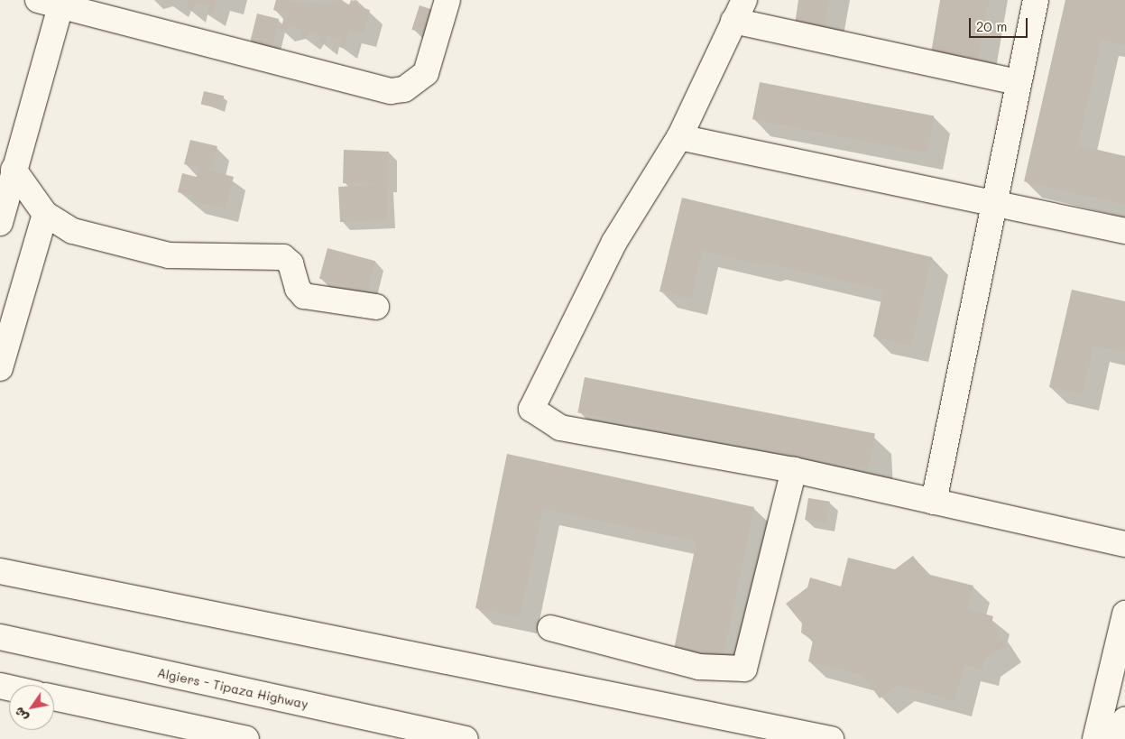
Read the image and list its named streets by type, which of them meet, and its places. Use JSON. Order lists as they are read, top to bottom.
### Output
{
  "streets": {
    "main road": ["Algiers - Tipaza Highway"]
  },
  "scale_bar": "20 m",
  "north": "bottom left"
}
